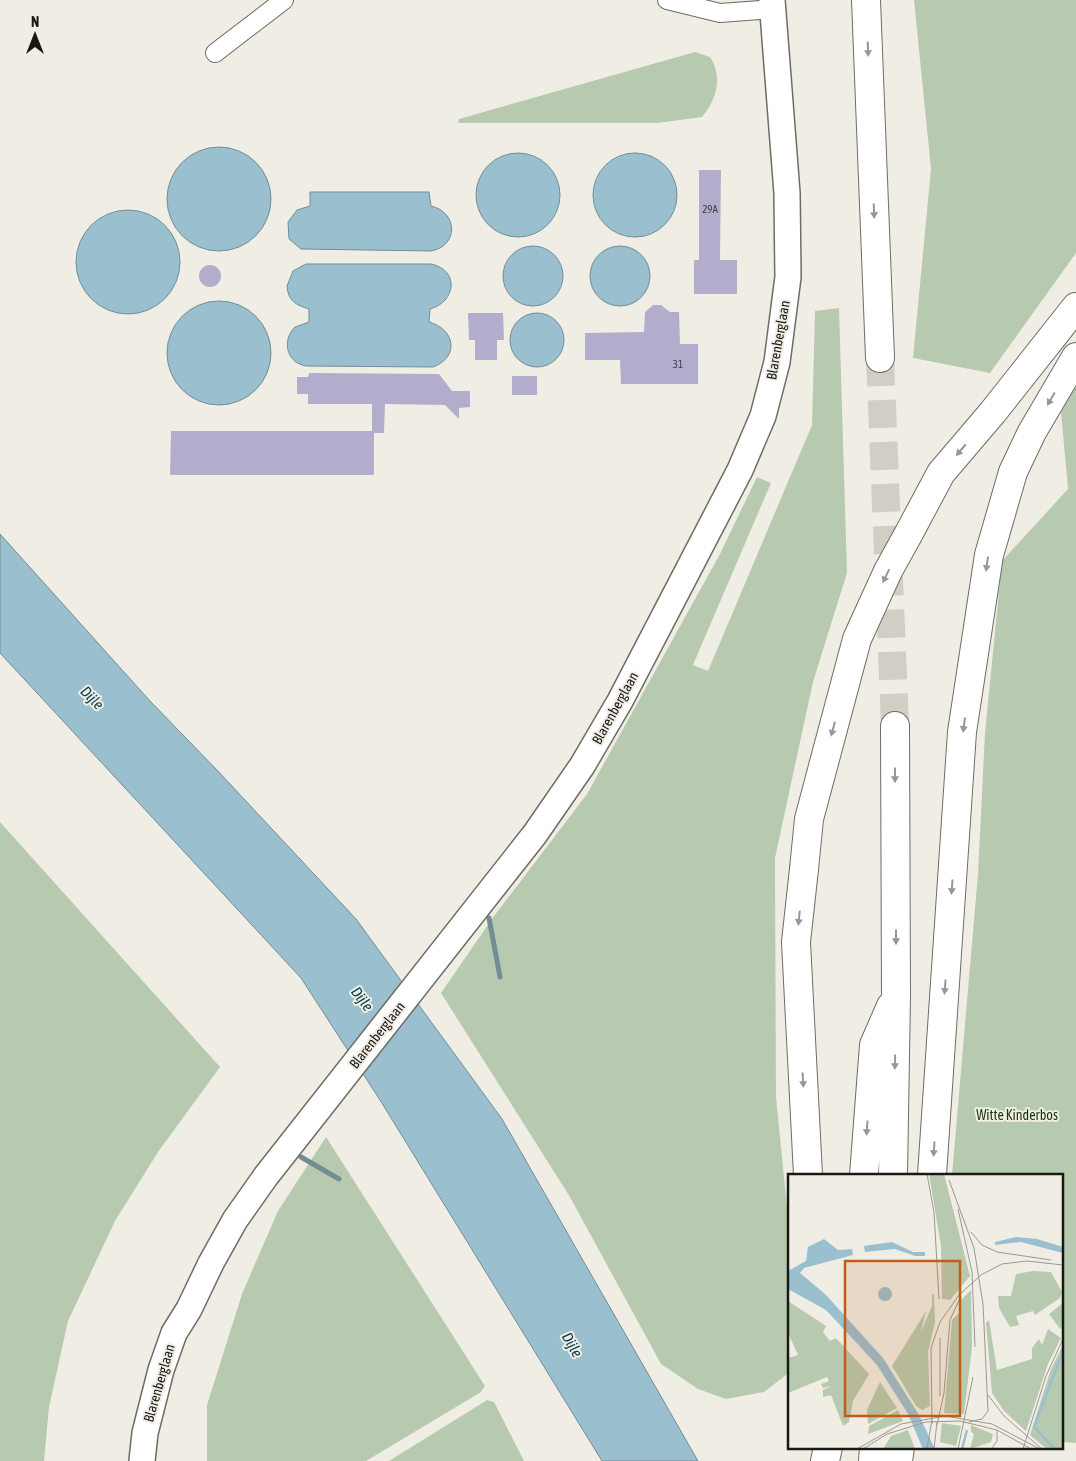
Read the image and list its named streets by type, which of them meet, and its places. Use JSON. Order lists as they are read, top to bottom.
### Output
{
  "streets": {
    "street": ["Blarenberglaan"]
  },
  "water": ["Dijle"],
  "parks": ["Witte Kinderbos"],
  "house_numbers": ["29A", "31"],
  "north": "top"
}
